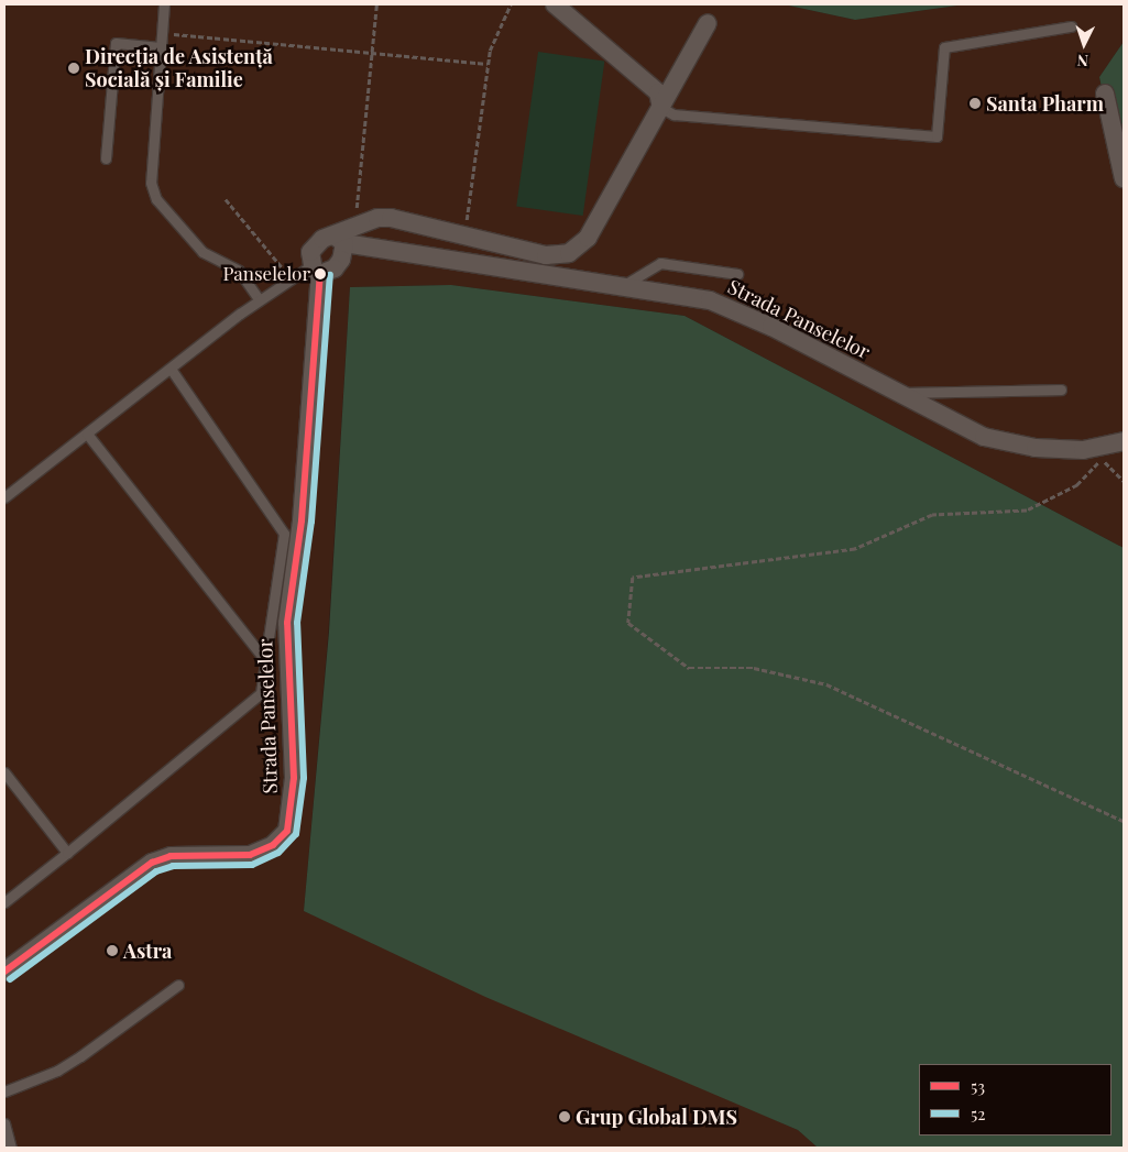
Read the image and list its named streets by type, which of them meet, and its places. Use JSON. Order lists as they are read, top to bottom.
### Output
{
  "streets": {
    "street": ["Strada Panselelor"]
  },
  "places": [
    "Direcția de Asistență Socială și Familie",
    "Santa Pharm",
    "Panselelor",
    "Astra",
    "Grup Global DMS"
  ],
  "lines": ["transit line 53", "transit line 52"],
  "legend": ["53", "52"],
  "north": "bottom"
}
